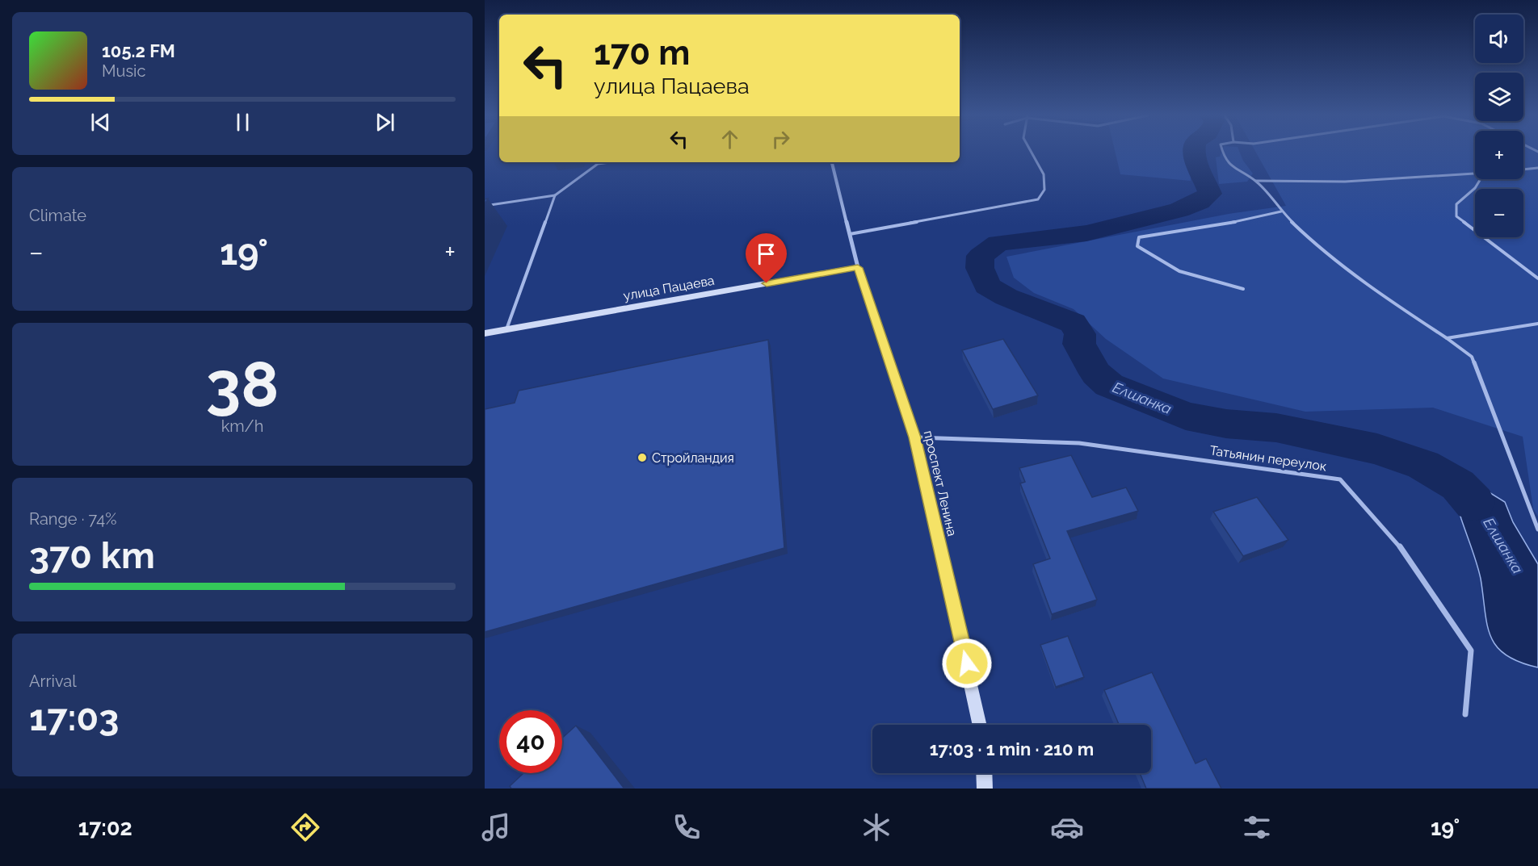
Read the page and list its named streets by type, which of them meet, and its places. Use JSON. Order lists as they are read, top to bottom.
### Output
{
  "streets": {
    "street": ["улица Пацаева", "проспект Ленина"],
    "lane": ["Татьянин переулок"]
  },
  "crossings": [
    ["улица Пацаева", "проспект Ленина"],
    ["Татьянин переулок", "проспект Ленина"]
  ],
  "water": ["Елшанка"],
  "places": ["Стройландия"],
  "page": {
    "map_buttons": ["+", "−"],
    "turn": ["170 m", "улица Пацаева"],
    "song": ["105.2 FM", "Music"],
    "tile": [
      "Climate",
      ["38", "km/h"],
      ["Range · 74%", "370 km"],
      ["Arrival", "17:03"]
    ],
    "heat": ["−", "19°", "+"],
    "limit": "40",
    "trip": "17:03 · 1 min · 210 m",
    "tabs": ["17:02", "19°"]
  }
}
